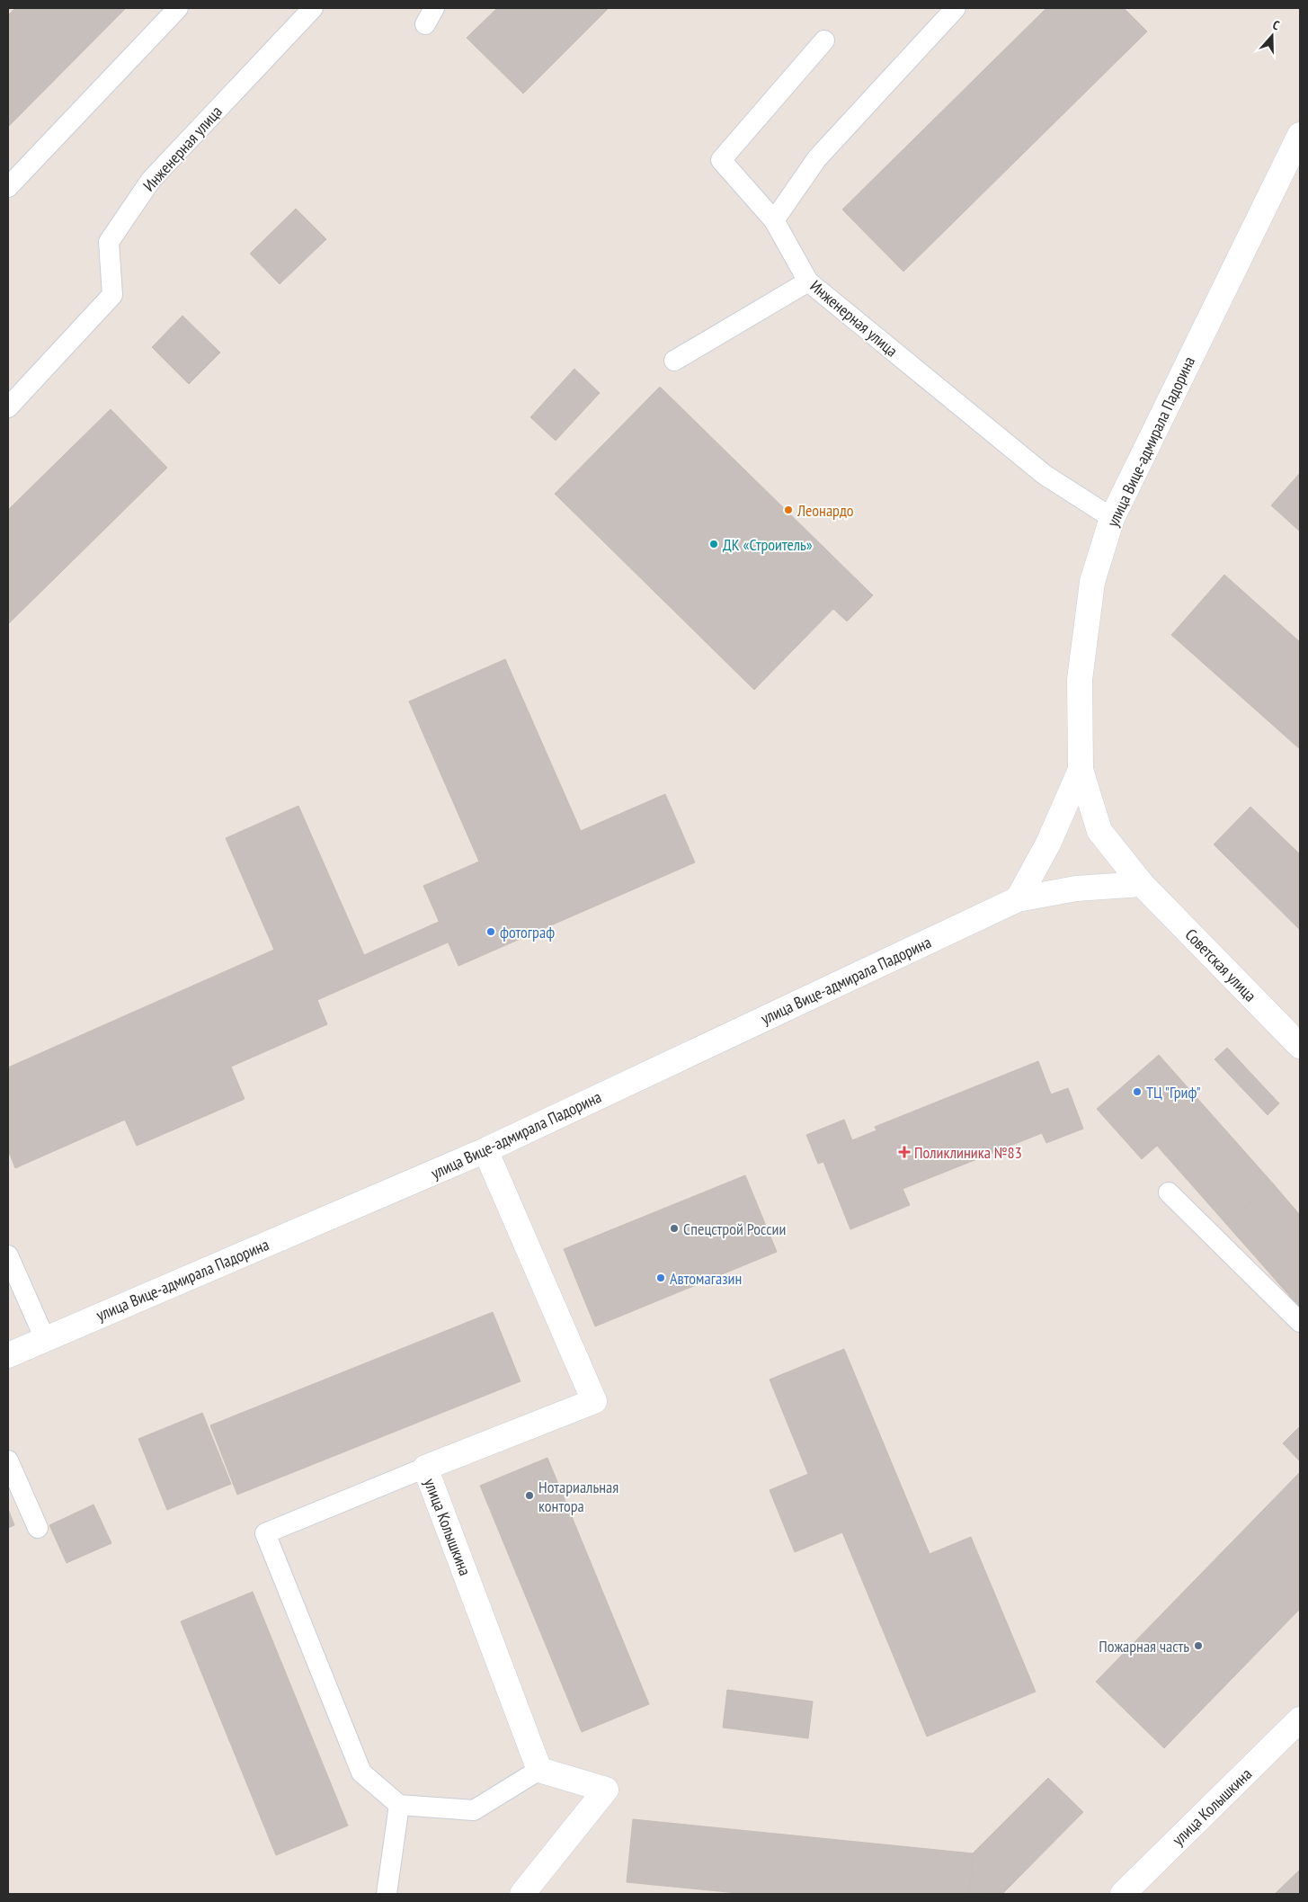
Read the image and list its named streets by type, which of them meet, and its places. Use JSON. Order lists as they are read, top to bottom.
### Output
{
  "streets": {
    "street": ["улица Вице-адмирала Падорина", "Советская улица", "улица Колышкина"],
    "lane": ["Инженерная улица"]
  },
  "crossings": [
    ["Инженерная улица", "улица Вице-адмирала Падорина"],
    ["улица Вице-адмирала Падорина", "Советская улица"],
    ["улица Вице-адмирала Падорина", "улица Колышкина"]
  ],
  "places": {
    "other": [
      "Леонардо",
      "ДК «Строитель»",
      "фотограф",
      "ТЦ \"Гриф\"",
      "Спецстрой России",
      "Автомагазин",
      "Нотариальная контора",
      "Пожарная часть"
    ],
    "health": ["Поликлиника №83"]
  },
  "north": "top"
}
